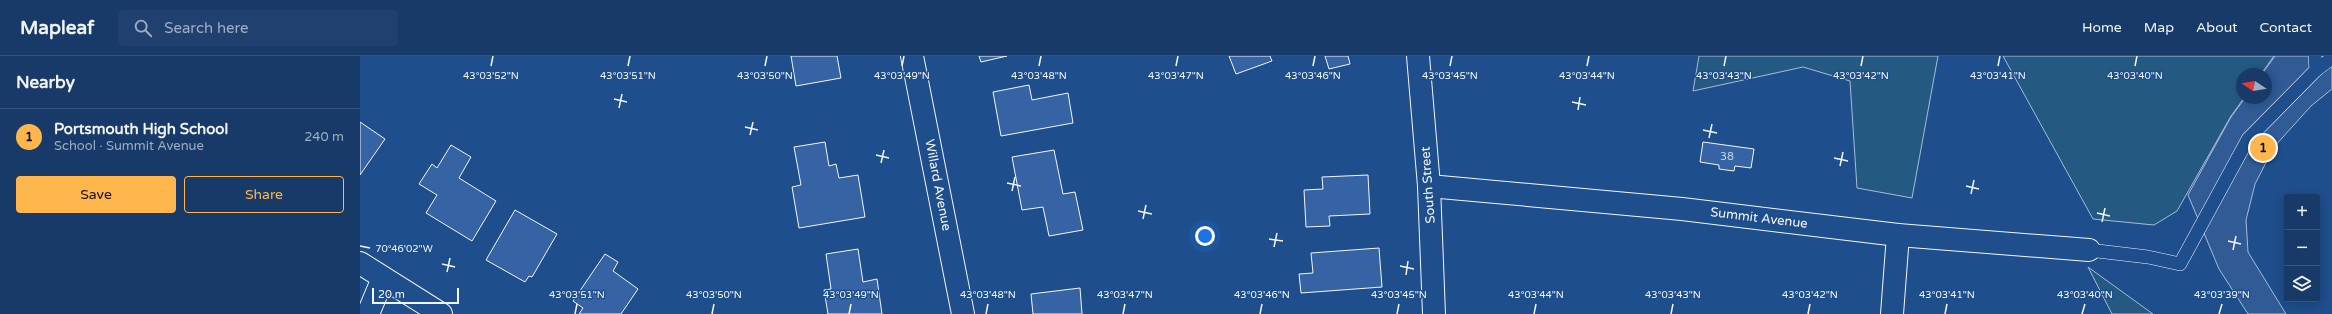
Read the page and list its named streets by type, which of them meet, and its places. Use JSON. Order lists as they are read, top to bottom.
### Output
{
  "streets": {
    "street": ["Willard Avenue", "South Street", "Summit Avenue"]
  },
  "crossings": [
    ["South Street", "Summit Avenue"]
  ],
  "house_numbers": ["38"],
  "scale_bar": "20 m",
  "north": "left",
  "page": {
    "header": "Mapleaf",
    "search": "Search here",
    "nav": [
      "Home",
      "Map",
      "About",
      "Contact"
    ],
    "heading": "Nearby",
    "list": [
      {
        "mark": "1",
        "name": "Portsmouth High School",
        "note": "School · Summit Avenue",
        "value": "240 m"
      }
    ],
    "pins": "1",
    "buttons": ["Save", "Share"],
    "map_buttons": ["+", "−"],
    "scale": "20 m"
  },
  "coordinates": [
    "43°03'52\"N",
    "43°03'51\"N",
    "43°03'50\"N",
    "43°03'49\"N",
    "43°03'48\"N",
    "43°03'47\"N",
    "43°03'46\"N",
    "43°03'45\"N",
    "43°03'44\"N",
    "43°03'43\"N",
    "43°03'42\"N",
    "43°03'41\"N",
    "43°03'40\"N",
    "70°46'02\"W",
    "43°03'39\"N"
  ]
}
